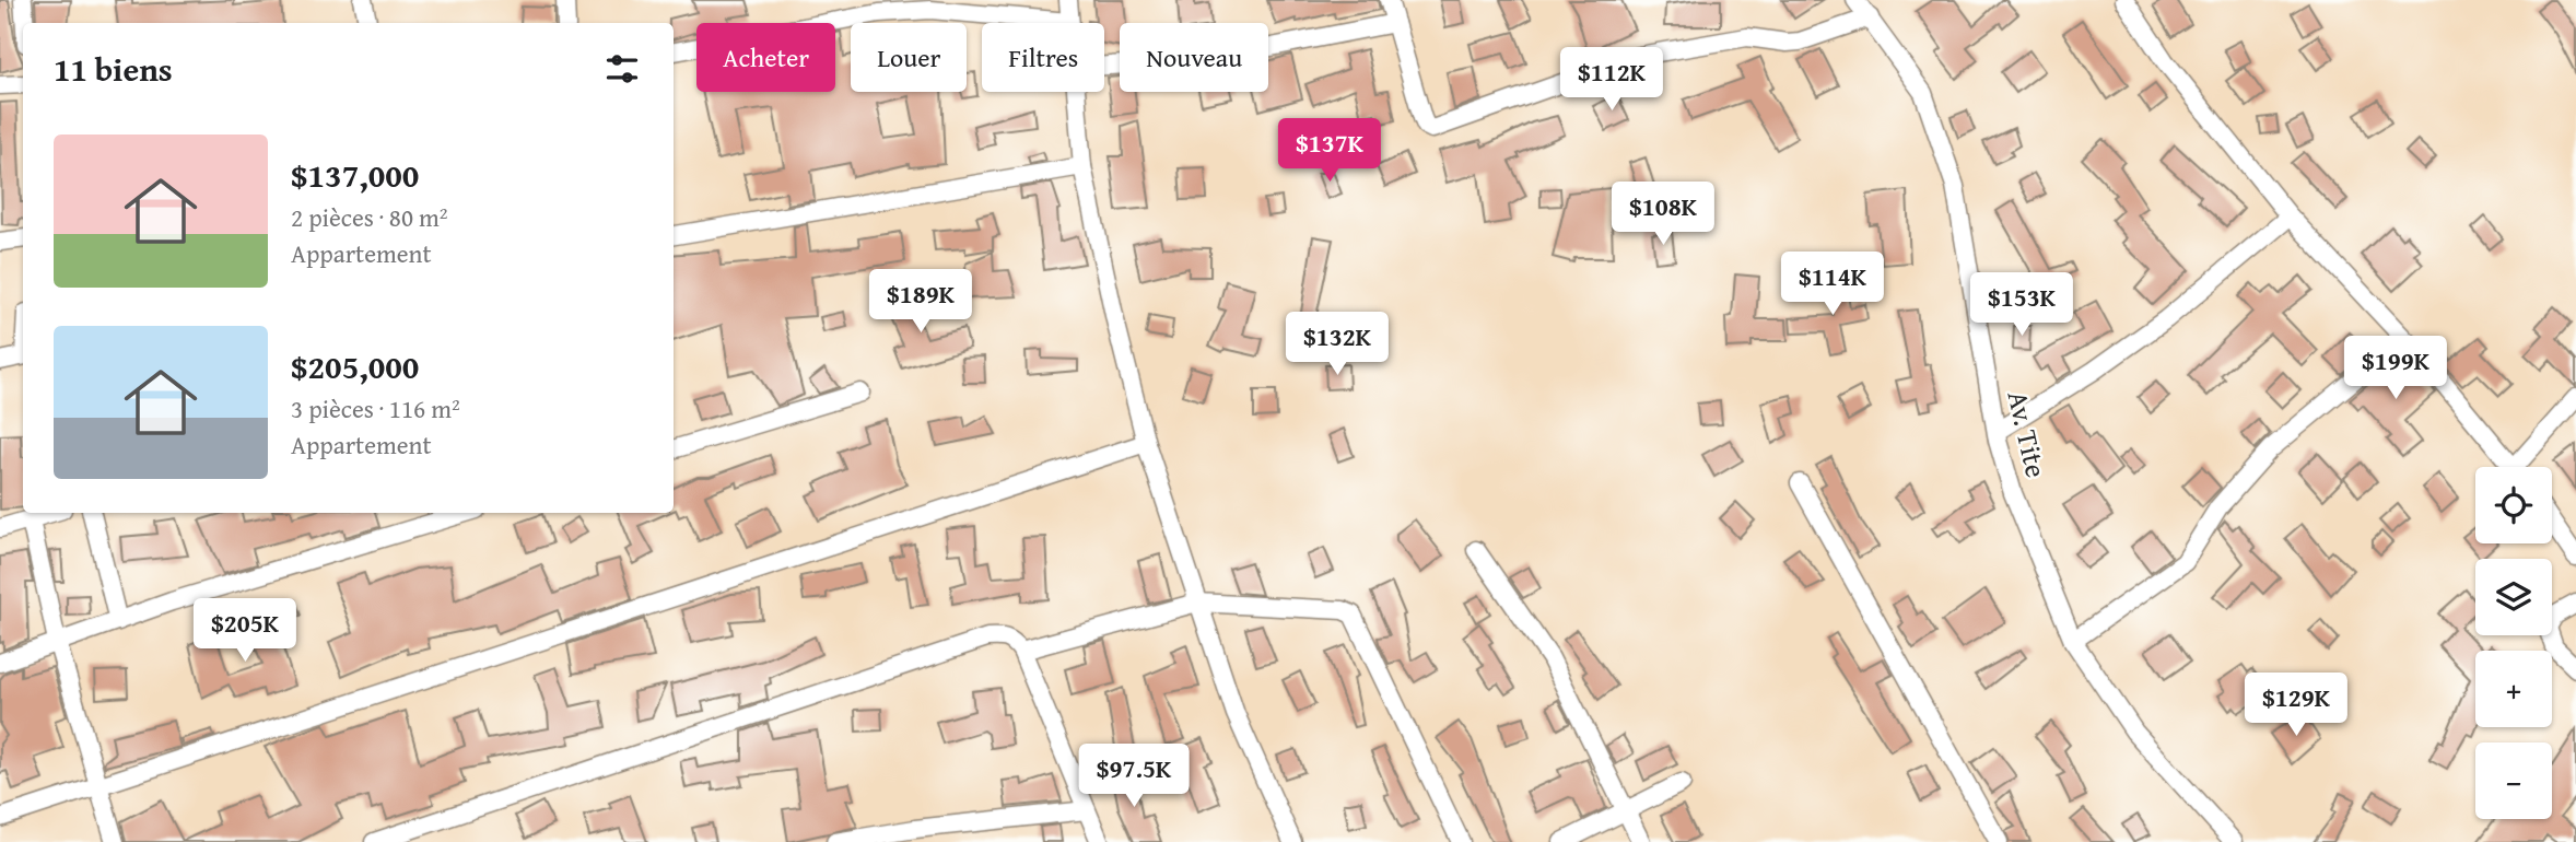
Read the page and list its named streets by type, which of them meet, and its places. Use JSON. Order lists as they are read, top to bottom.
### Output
{
  "streets": {
    "street": ["Av. Tite"]
  },
  "page": {
    "chip": [
      "Acheter",
      "Louer",
      "Filtres",
      "Nouveau"
    ],
    "heading": "11 biens",
    "price": [
      "$112K",
      "$137K",
      "$108K",
      "$114K",
      "$189K",
      "$153K",
      "$132K",
      "$199K",
      "$205K",
      "$129K",
      "$97.5K"
    ],
    "list": [
      {
        "name": "$137,000",
        "note": "2 pièces · 80 m² · Appartement"
      },
      {
        "name": "$205,000",
        "note": "3 pièces · 116 m² · Appartement"
      }
    ],
    "map_buttons": ["+", "−"]
  }
}
